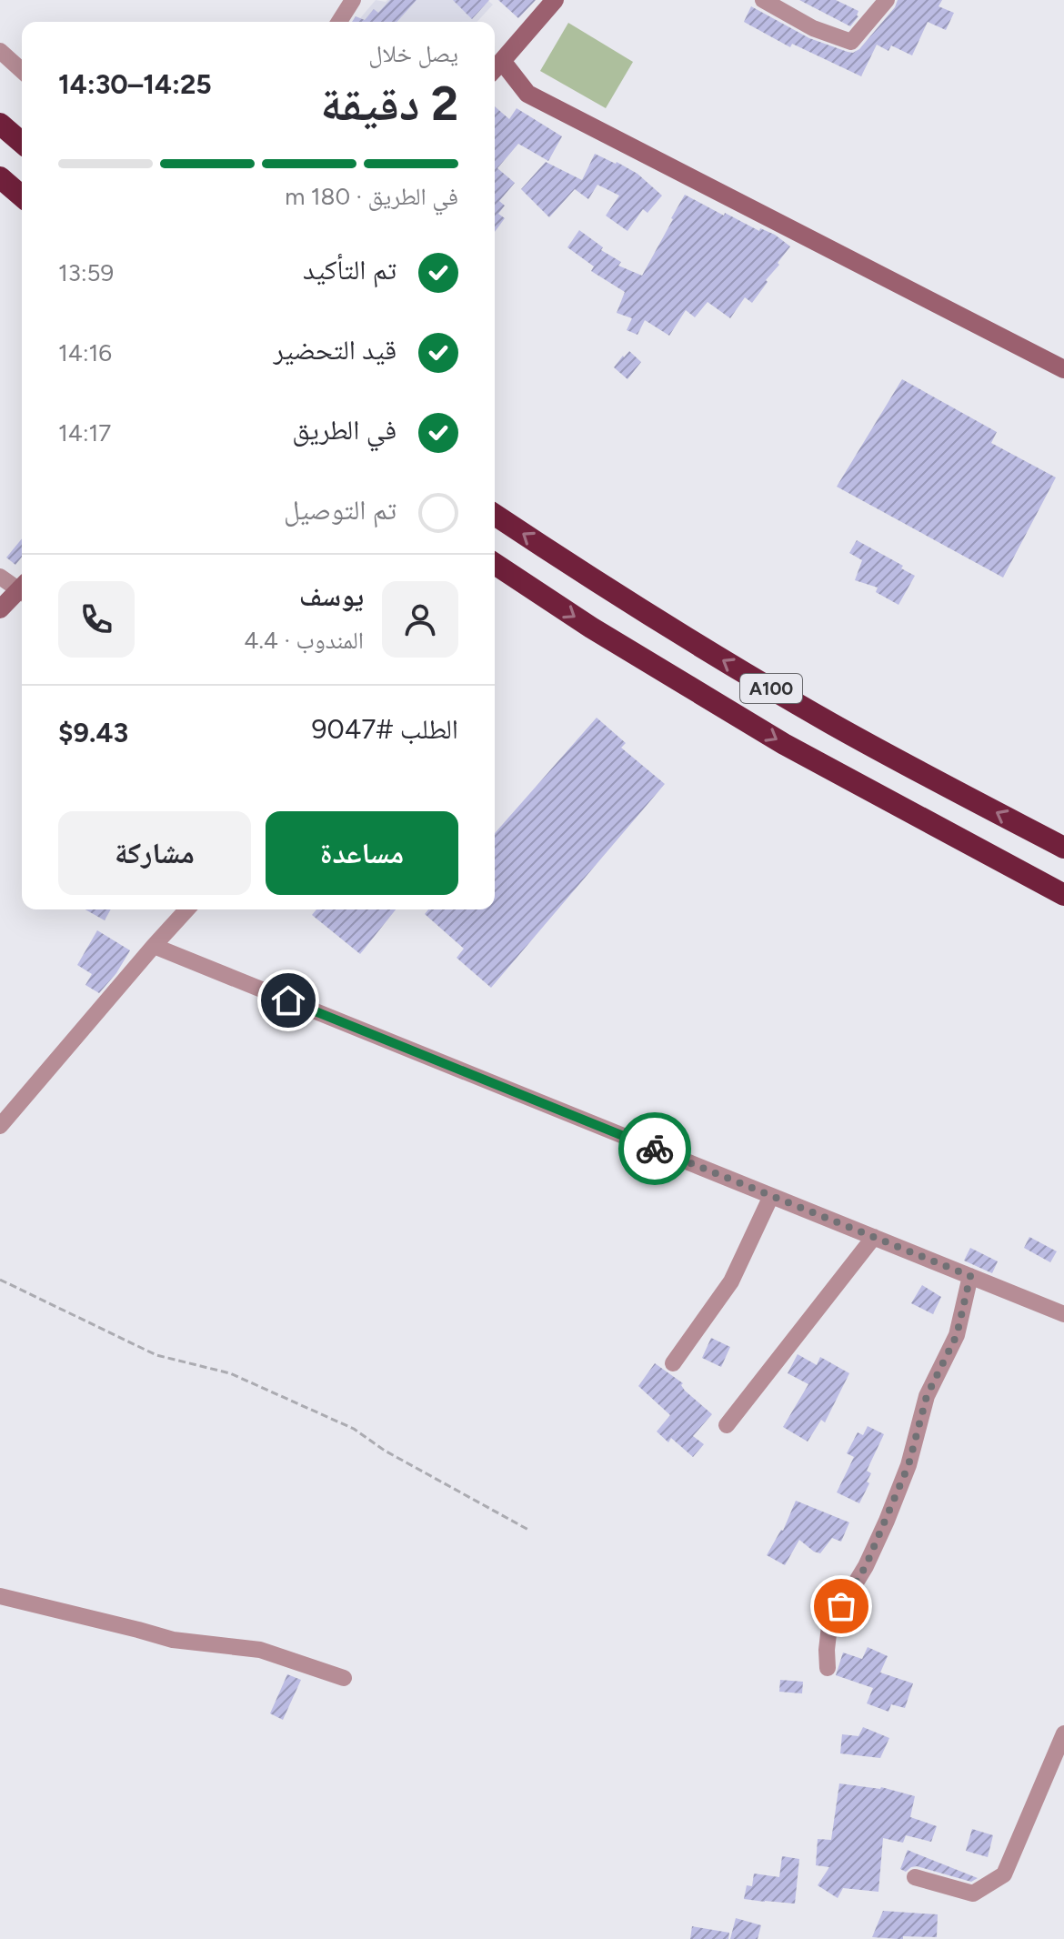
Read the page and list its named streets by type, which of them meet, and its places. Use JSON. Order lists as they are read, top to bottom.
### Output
{
  "streets": {
    "highway": ["A100"]
  },
  "page": {
    "heading": ["2 دقيقة", "يصل خلال", "14:25–14:30"],
    "panel": [
      "يوسف",
      "المندوب · 4.4",
      "الطلب #9047",
      "$9.43"
    ],
    "bar": "في الطريق · 180 m",
    "list": [
      ["تم التأكيد", "13:59"],
      ["قيد التحضير", "14:16"],
      ["في الطريق", "14:17"],
      "تم التوصيل"
    ],
    "buttons": ["مساعدة", "مشاركة"]
  }
}
